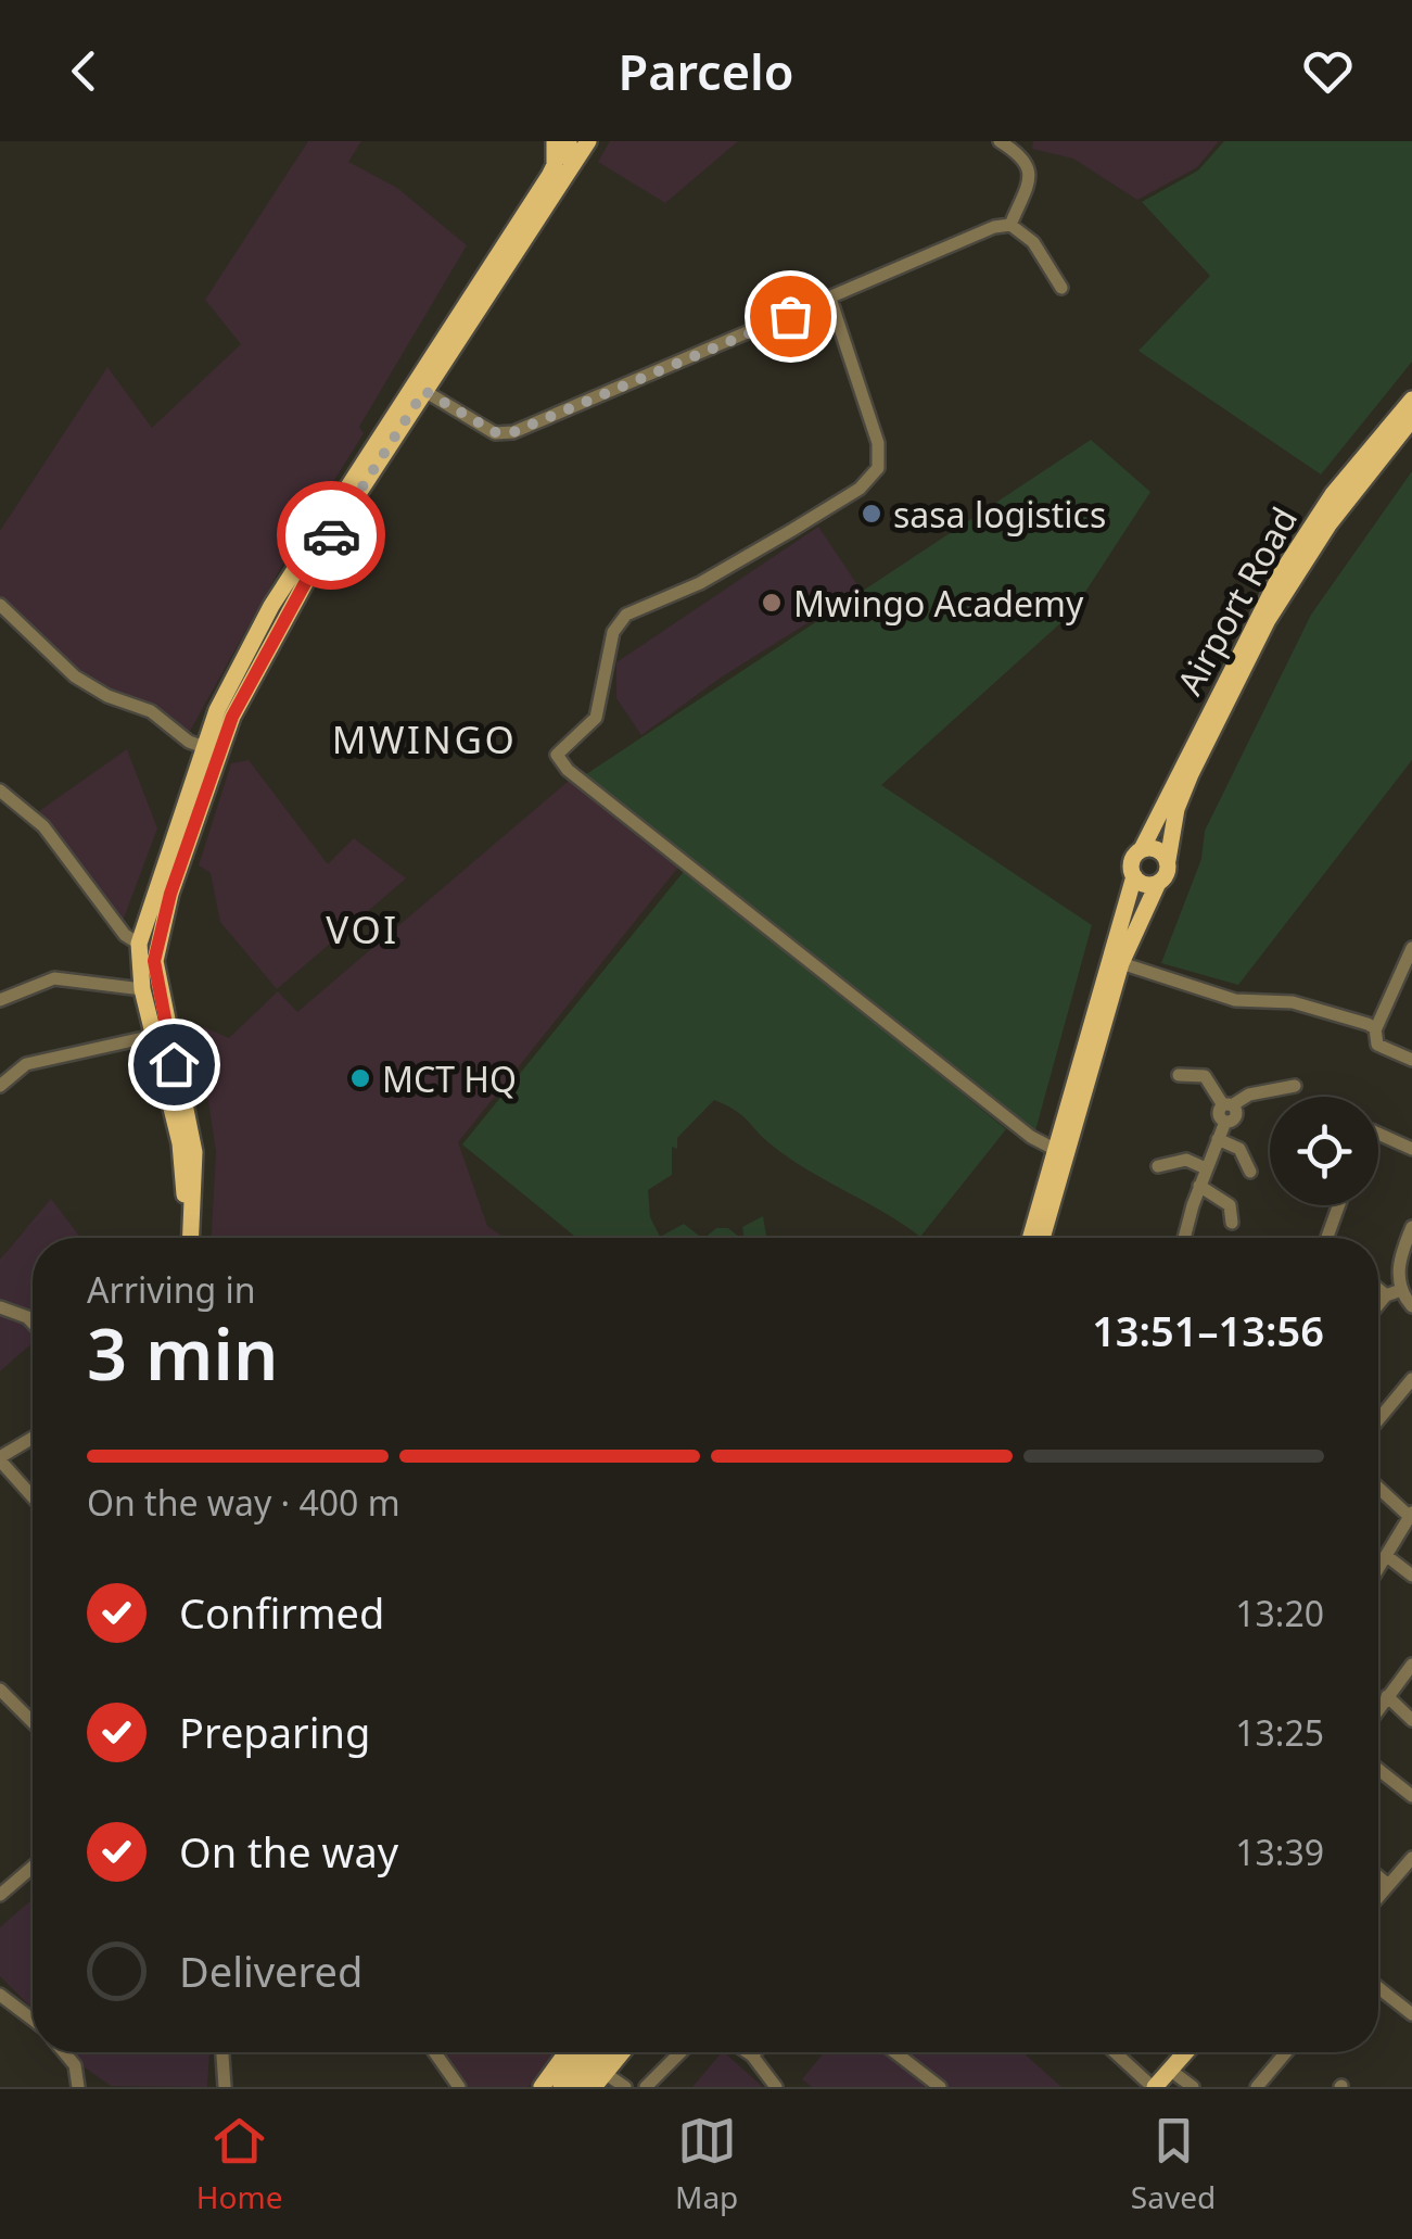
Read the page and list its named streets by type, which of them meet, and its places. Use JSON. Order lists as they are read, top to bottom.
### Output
{
  "streets": {
    "main road": ["Airport Road"]
  },
  "districts": ["MWINGO", "VOI"],
  "places": ["sasa logistics", "Mwingo Academy", "MCT HQ"],
  "page": {
    "header": "Parcelo",
    "heading": ["3 min", "Arriving in", "13:51–13:56"],
    "bar": "On the way · 400 m",
    "list": [
      ["Confirmed", "13:20"],
      ["Preparing", "13:25"],
      ["On the way", "13:39"],
      "Delivered"
    ],
    "tabs": ["Home", "Map", "Saved"]
  }
}
